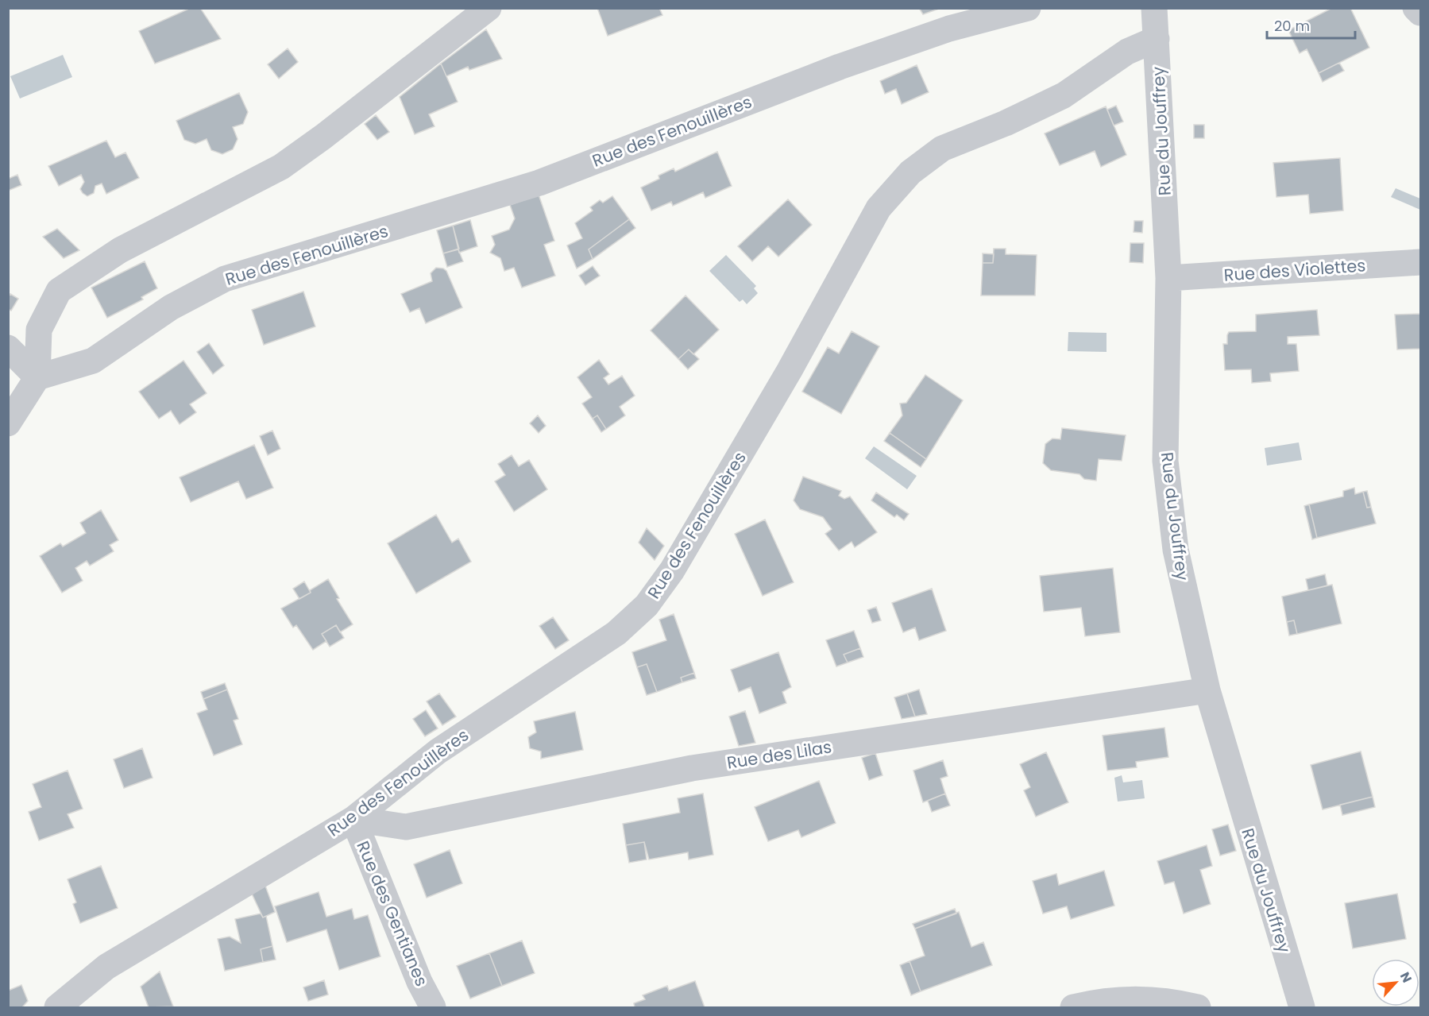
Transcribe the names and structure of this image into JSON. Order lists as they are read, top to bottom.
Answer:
{
  "streets": {
    "street": [
      "Rue des Fenouillères",
      "Rue du Jouffrey",
      "Rue des Violettes",
      "Rue des Lilas",
      "Rue des Gentianes"
    ]
  },
  "crossings": [
    ["Rue des Fenouillères", "Rue du Jouffrey"],
    ["Rue des Fenouillères", "Rue des Lilas"],
    ["Rue des Fenouillères", "Rue des Gentianes"],
    ["Rue du Jouffrey", "Rue des Violettes"],
    ["Rue du Jouffrey", "Rue des Lilas"],
    ["Rue des Lilas", "Rue des Gentianes"]
  ],
  "scale_bar": "20 m",
  "north": "top right"
}
